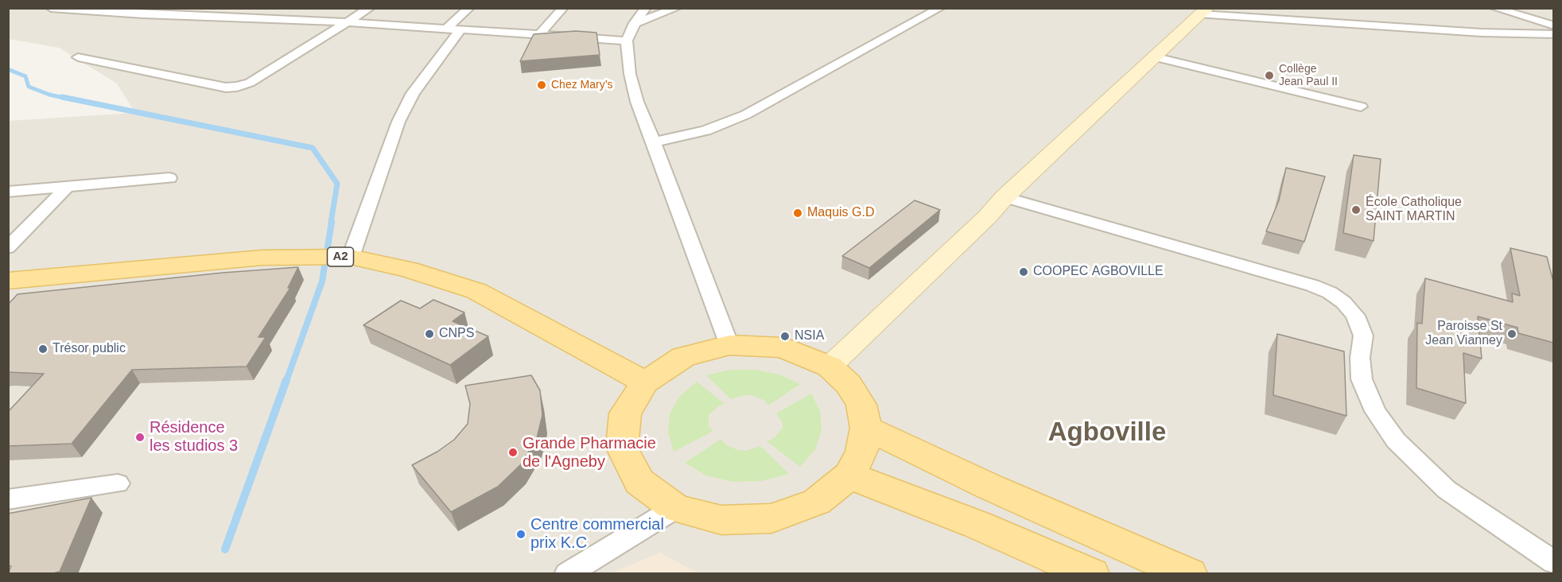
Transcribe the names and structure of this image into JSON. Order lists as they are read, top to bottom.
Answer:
{
  "streets": {
    "main road": ["A2"]
  },
  "districts": ["Agboville"],
  "places": [
    "Collège Jean Paul II",
    "Chez Mary’s",
    "École Catholique SAINT MARTIN",
    "Maquis G.D",
    "COOPEC AGBOVILLE",
    "CNPS",
    "Paroisse St Jean Vianney",
    "NSIA",
    "Trésor public",
    "Résidence les studios 3",
    "Grande Pharmacie de l'Agneby",
    "Centre commercial prix K.C"
  ]
}
